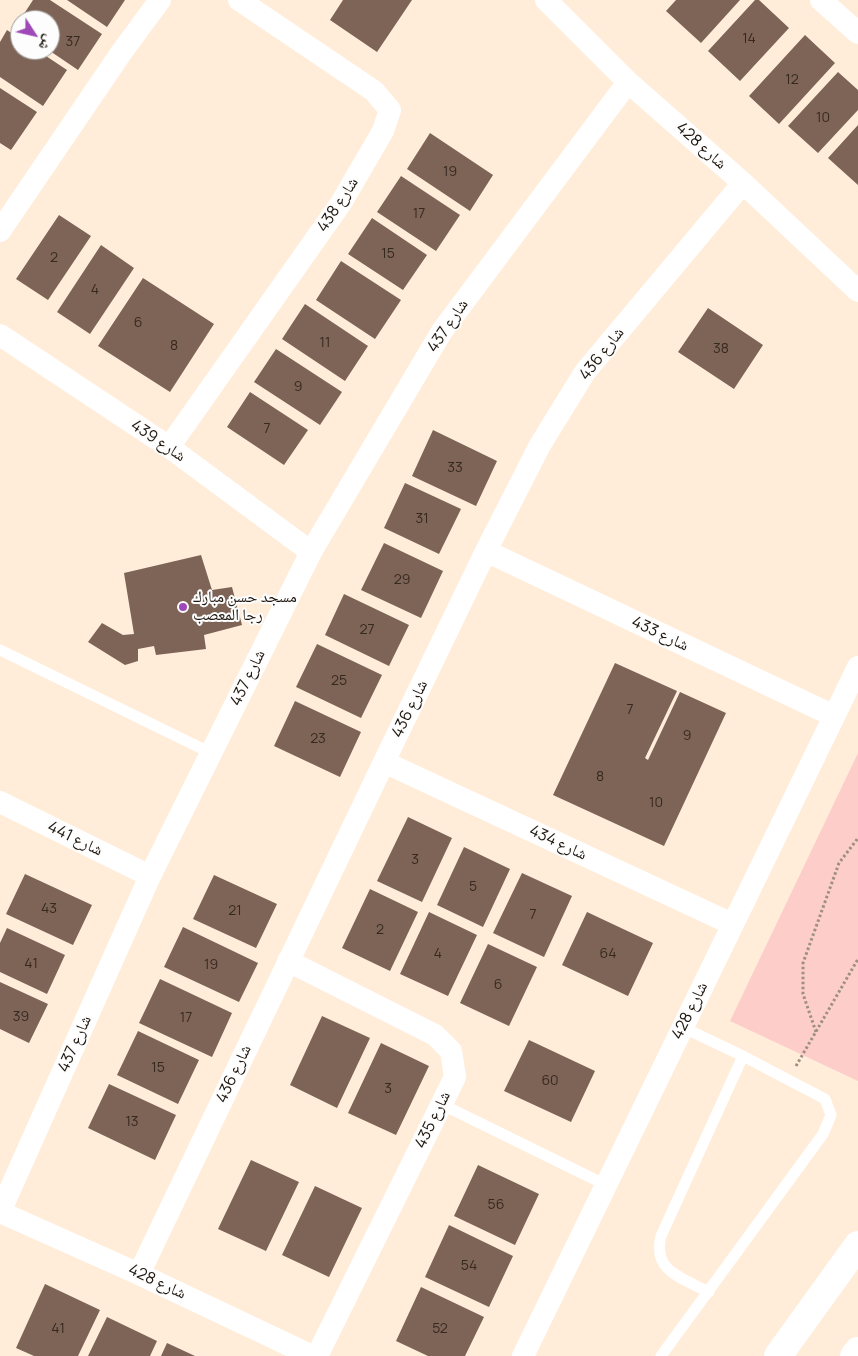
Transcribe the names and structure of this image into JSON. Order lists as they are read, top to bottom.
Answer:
{
  "streets": {
    "street": [
      "شارع 428",
      "شارع 438",
      "شارع 437",
      "شارع 436",
      "شارع 439",
      "شارع 433",
      "شارع 441",
      "شارع 434",
      "شارع 435"
    ]
  },
  "crossings": [
    ["شارع 428", "شارع 437"],
    ["شارع 428", "شارع 436"],
    ["شارع 428", "شارع 433"],
    ["شارع 428", "شارع 434"],
    ["شارع 438", "شارع 439"],
    ["شارع 437", "شارع 439"],
    ["شارع 437", "شارع 441"],
    ["شارع 436", "شارع 433"],
    ["شارع 436", "شارع 434"],
    ["شارع 436", "شارع 435"]
  ],
  "places": ["مسجد حسن مبارك رجا المعصب"],
  "house_numbers": [
    "14",
    "37",
    "12",
    "10",
    "19",
    "17",
    "15",
    "2",
    "4",
    "6",
    "11",
    "8",
    "38",
    "9",
    "7",
    "33",
    "31",
    "29",
    "27",
    "25",
    "7",
    "9",
    "23",
    "8",
    "10",
    "3",
    "5",
    "43",
    "21",
    "7",
    "2",
    "4",
    "64",
    "41",
    "19",
    "6",
    "39",
    "17",
    "15",
    "60",
    "3",
    "13",
    "56",
    "54",
    "41",
    "52"
  ],
  "north": "bottom right"
}
